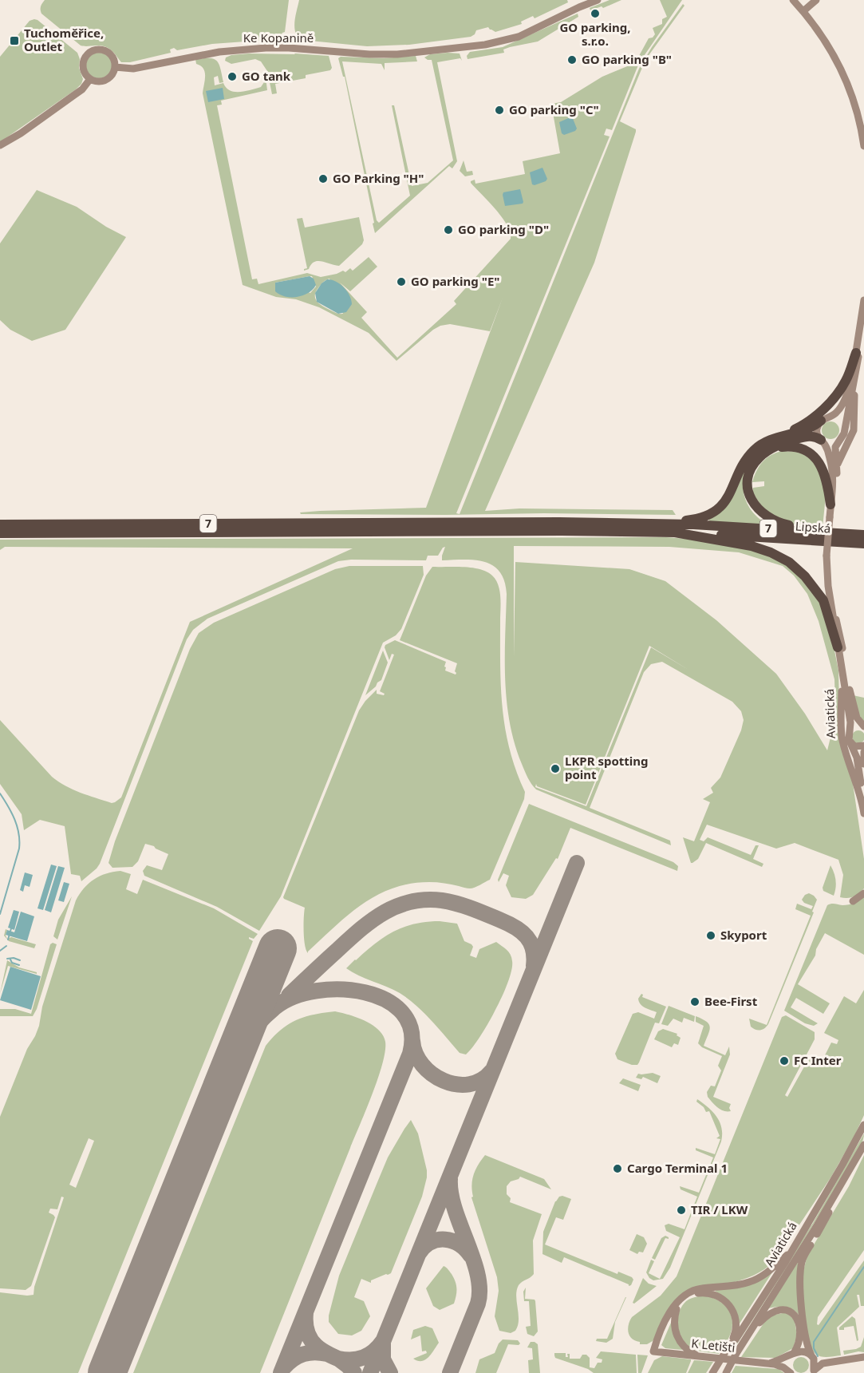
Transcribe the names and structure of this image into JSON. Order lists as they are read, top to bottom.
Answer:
{
  "streets": {
    "highway": ["7", "Lipská"],
    "main road": ["Ke Kopanině", "Aviatická", "K Letišti"]
  },
  "crossings": [
    ["7", "Lipská"]
  ],
  "places": {
    "other": [
      "GO parking, s.r.o.",
      "GO parking \"B\"",
      "GO tank",
      "GO parking \"C\"",
      "GO Parking \"H\"",
      "GO parking \"D\"",
      "GO parking \"E\"",
      "LKPR spotting point",
      "Skyport",
      "Bee-First",
      "FC Inter",
      "Cargo Terminal 1",
      "TIR / LKW"
    ],
    "transit": ["Tuchoměřice, Outlet"]
  }
}
